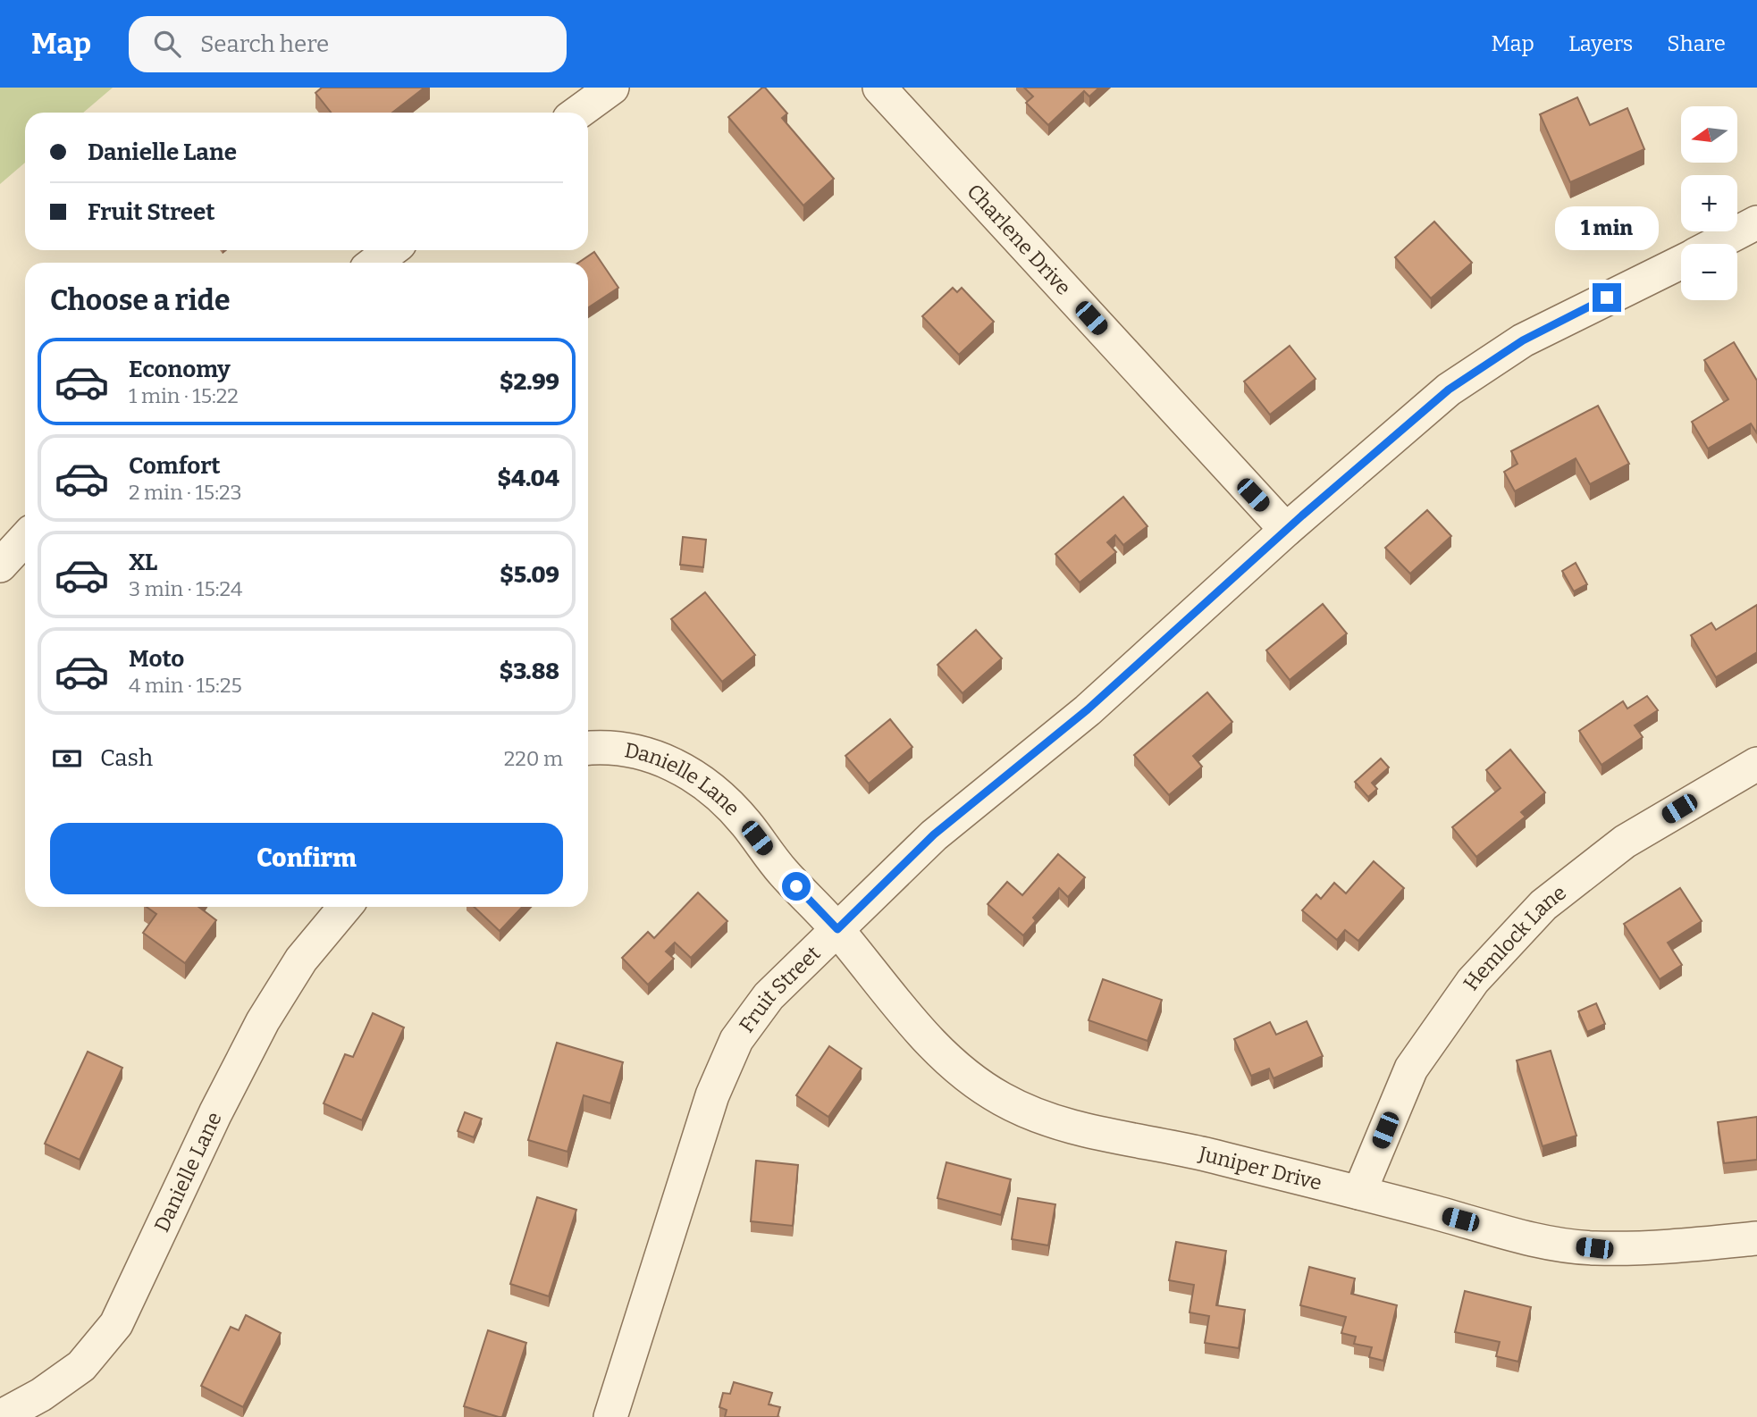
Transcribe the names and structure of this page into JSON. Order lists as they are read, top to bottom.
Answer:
{
  "streets": {
    "street": [
      "Charlene Drive",
      "Danielle Lane",
      "Hemlock Lane",
      "Fruit Street",
      "Juniper Drive"
    ]
  },
  "crossings": [
    ["Charlene Drive", "Fruit Street"],
    ["Danielle Lane", "Fruit Street"],
    ["Danielle Lane", "Juniper Drive"],
    ["Hemlock Lane", "Juniper Drive"],
    ["Fruit Street", "Juniper Drive"]
  ],
  "north": "left",
  "page": {
    "header": "Map",
    "search": "Search here",
    "nav": ["Map", "Layers", "Share"],
    "map_buttons": ["+", "−"],
    "banner": ["Danielle Lane", "Fruit Street"],
    "bubble": "1 min",
    "heading": "Choose a ride",
    "list": [
      {
        "name": "Economy",
        "note": "1 min · 15:22",
        "value": "$2.99"
      },
      {
        "name": "Comfort",
        "note": "2 min · 15:23",
        "value": "$4.04"
      },
      {
        "name": "XL",
        "note": "3 min · 15:24",
        "value": "$5.09"
      },
      {
        "name": "Moto",
        "note": "4 min · 15:25",
        "value": "$3.88"
      }
    ],
    "pay": ["Cash", "220 m"],
    "buttons": "Confirm"
  }
}
